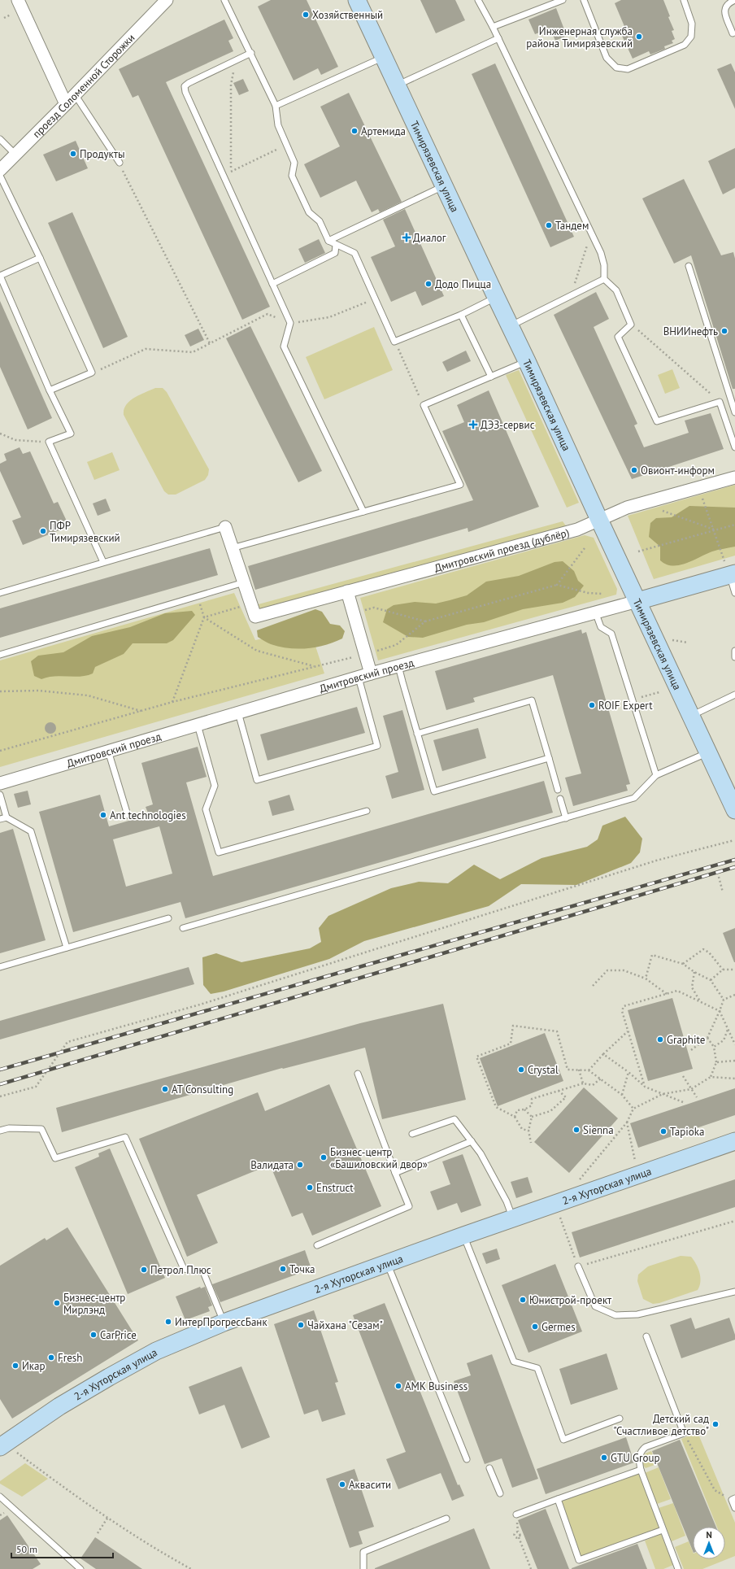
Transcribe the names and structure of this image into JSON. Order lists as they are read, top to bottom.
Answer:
{
  "streets": {
    "main road": ["Тимирязевская улица", "Дмитровский проезд", "2-я Хуторская улица"],
    "street": ["проезд Соломенной Сторожки", "Дмитровский проезд (дублёр)"]
  },
  "crossings": [
    ["Тимирязевская улица", "Дмитровский проезд (дублёр)"],
    ["Тимирязевская улица", "Дмитровский проезд"]
  ],
  "places": {
    "other": [
      "Хозяйственный",
      "Инженерная служба района Тимирязевский",
      "Артемида",
      "Продукты",
      "Тандем",
      "Додо Пицца",
      "ВНИИнефть",
      "Овионт-информ",
      "ПФР Тимирязевский",
      "ROIF Expert",
      "Ant technologies",
      "Graphite",
      "Crystal",
      "AT Consulting",
      "Sienna",
      "Tapioka",
      "Бизнес-центр «Башиловский двор»",
      "Валидата",
      "Enstruct",
      "Точка",
      "Петрол Плюс",
      "Юнистрой-проект",
      "Бизнес-центр Мирлэнд",
      "ИнтерПрогрессБанк",
      "Чайхана \"Сезам\"",
      "Germes",
      "CarPrice",
      "Fresh",
      "Икар",
      "AMK Business",
      "Детский сад \"Счастливое детство\"",
      "GTU Group",
      "Аквасити"
    ],
    "health": ["Диалог", "ДЭЗ-сервис"]
  },
  "scale_bar": "50 m",
  "north": "top"
}
